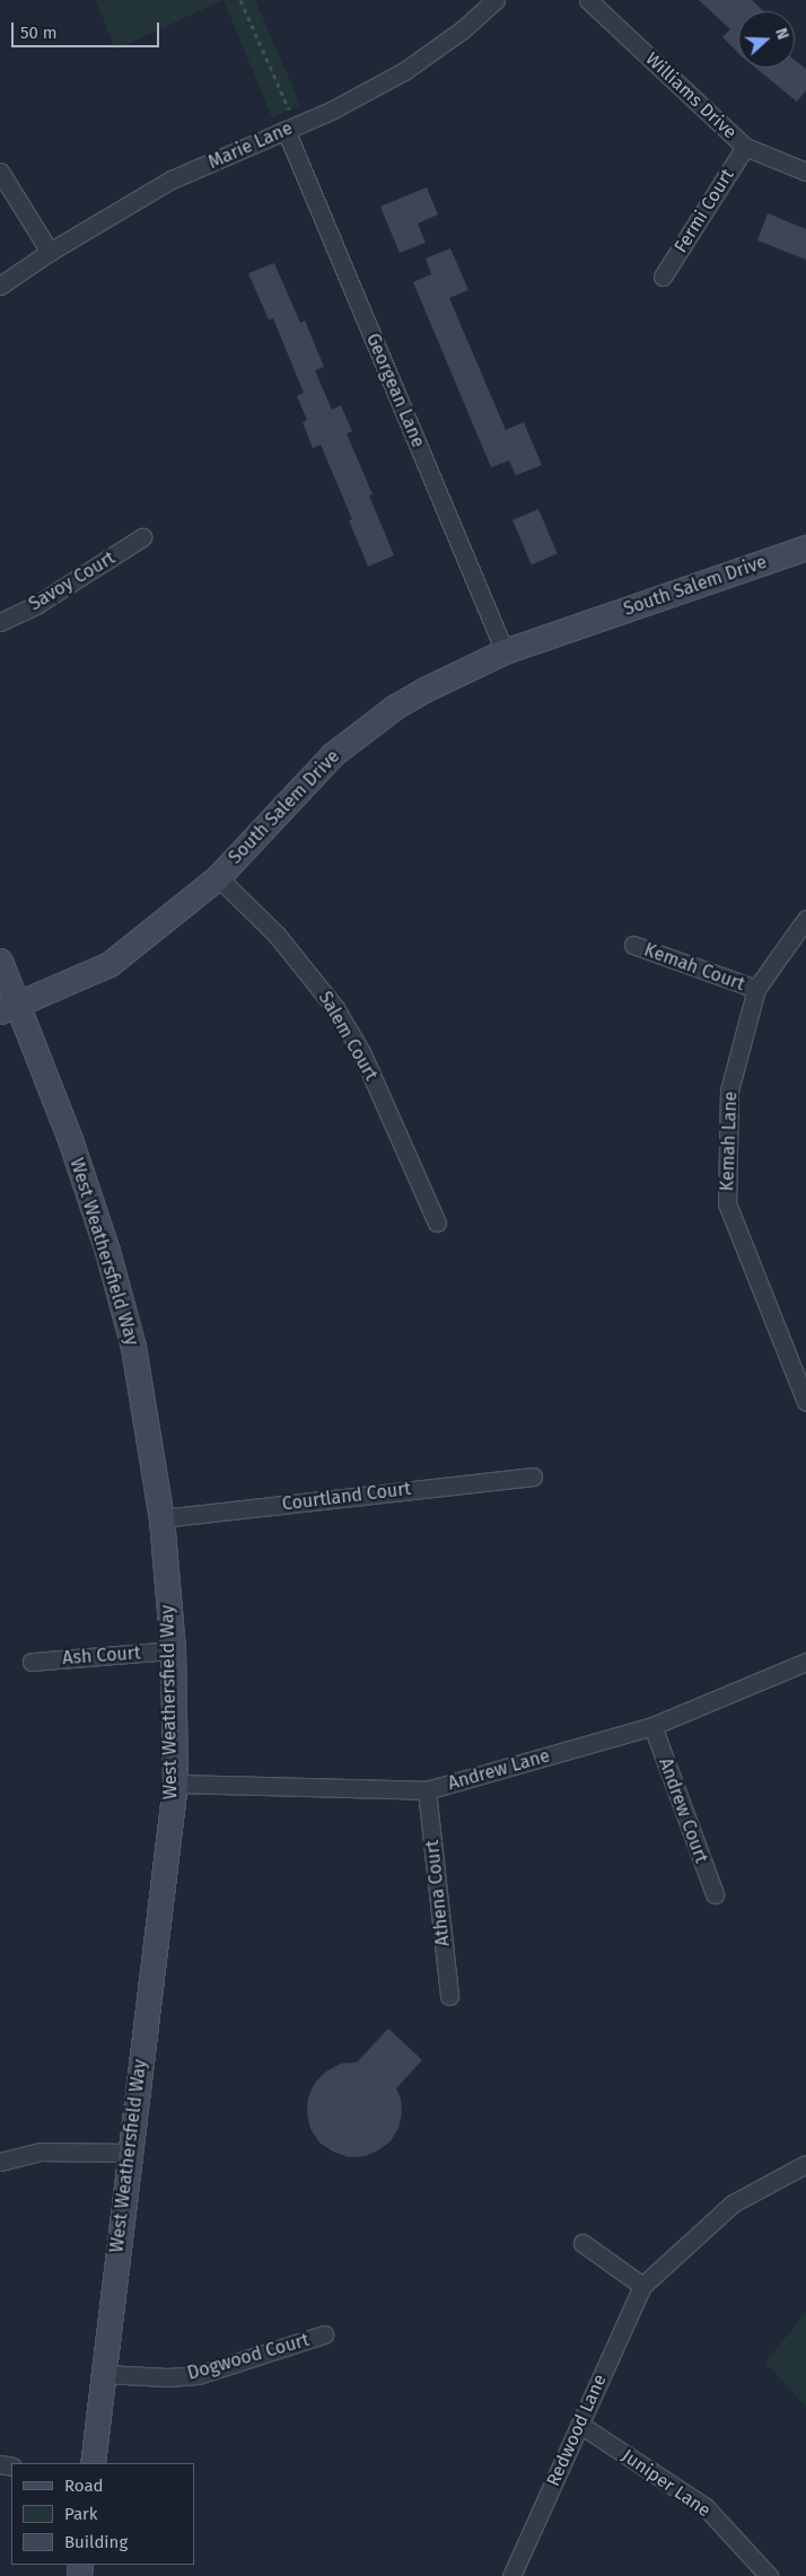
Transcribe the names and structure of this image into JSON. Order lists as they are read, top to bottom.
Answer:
{
  "streets": {
    "street": [
      "Williams Drive",
      "Marie Lane",
      "Fermi Court",
      "Georgean Lane",
      "Savoy Court",
      "South Salem Drive",
      "Kemah Court",
      "Salem Court",
      "Kemah Lane",
      "West Weathersfield Way",
      "Courtland Court",
      "Ash Court",
      "Andrew Lane",
      "Andrew Court",
      "Athena Court",
      "Dogwood Court",
      "Redwood Lane",
      "Juniper Lane"
    ]
  },
  "crossings": [
    ["Williams Drive", "Fermi Court"],
    ["Marie Lane", "Georgean Lane"],
    ["Georgean Lane", "South Salem Drive"],
    ["South Salem Drive", "Salem Court"],
    ["South Salem Drive", "West Weathersfield Way"],
    ["Kemah Court", "Kemah Lane"],
    ["West Weathersfield Way", "Courtland Court"],
    ["West Weathersfield Way", "Ash Court"],
    ["West Weathersfield Way", "Andrew Lane"],
    ["West Weathersfield Way", "Dogwood Court"],
    ["Andrew Lane", "Andrew Court"],
    ["Andrew Lane", "Athena Court"],
    ["Redwood Lane", "Juniper Lane"]
  ],
  "legend": ["Road", "Park", "Building"],
  "scale_bar": "50 m",
  "north": "right"
}
